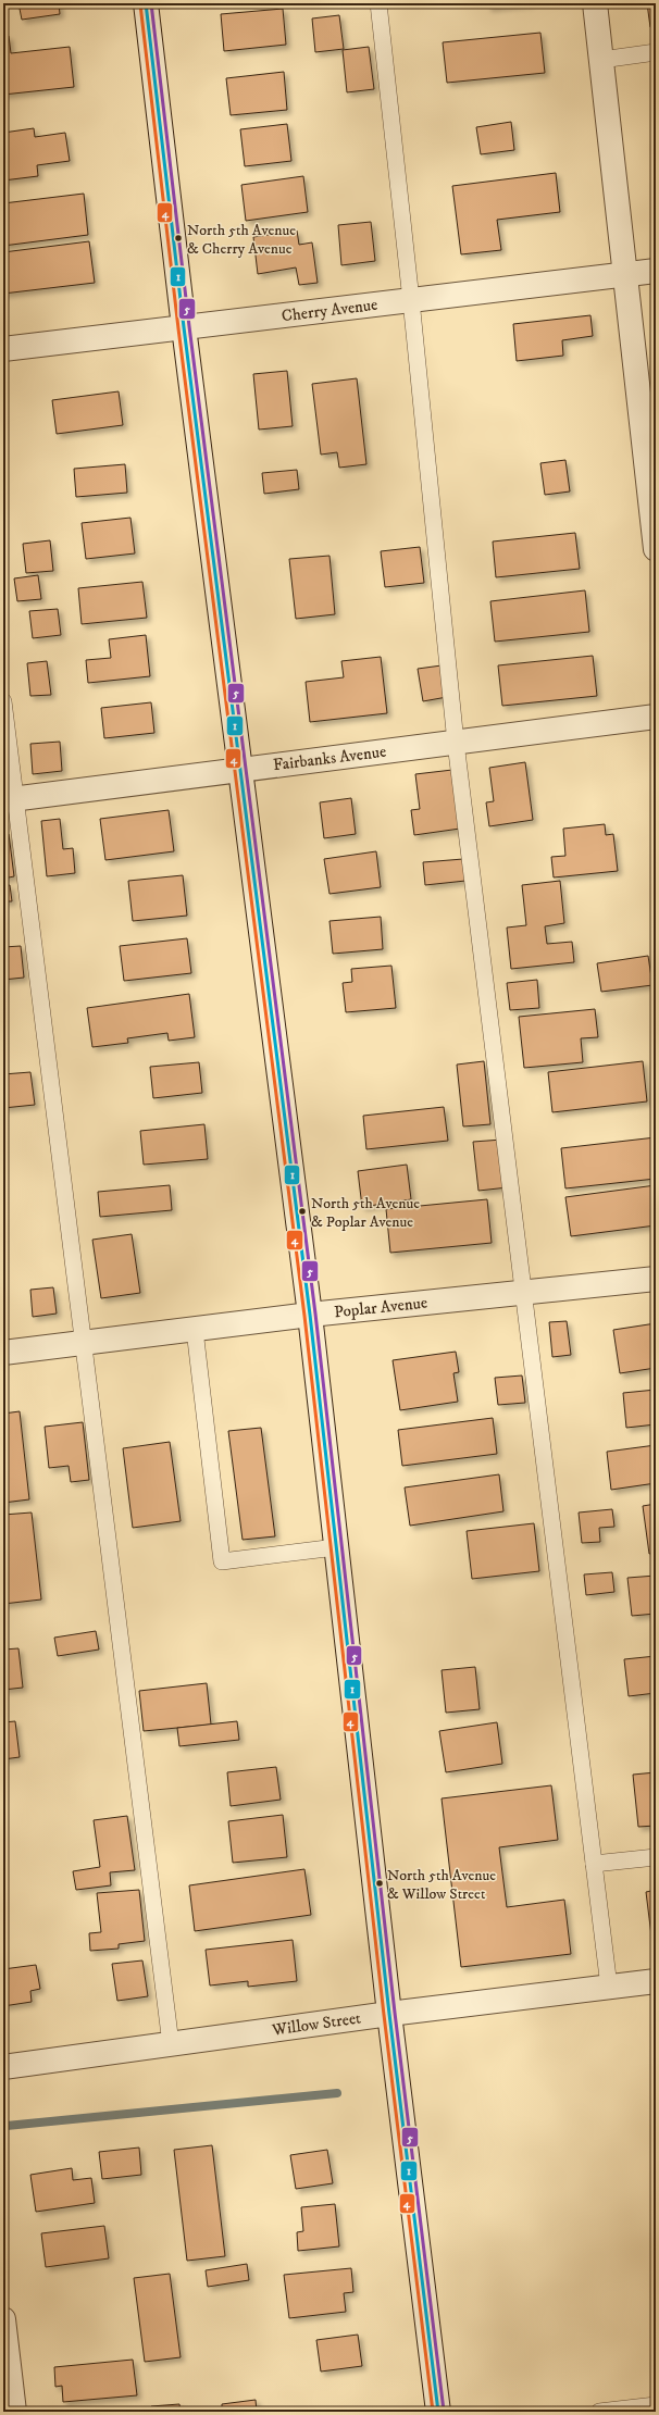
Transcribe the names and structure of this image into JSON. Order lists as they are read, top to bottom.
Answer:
{
  "streets": {
    "street": [
      "Cherry Avenue",
      "Fairbanks Avenue",
      "Poplar Avenue",
      "Willow Street"
    ]
  },
  "places": ["North 5th Avenue & Cherry Avenue", "North 5th Avenue & Poplar Avenue", "North 5th Avenue & Willow Street"],
  "lines": ["transit line 1", "transit line 5", "transit line 4"]
}
